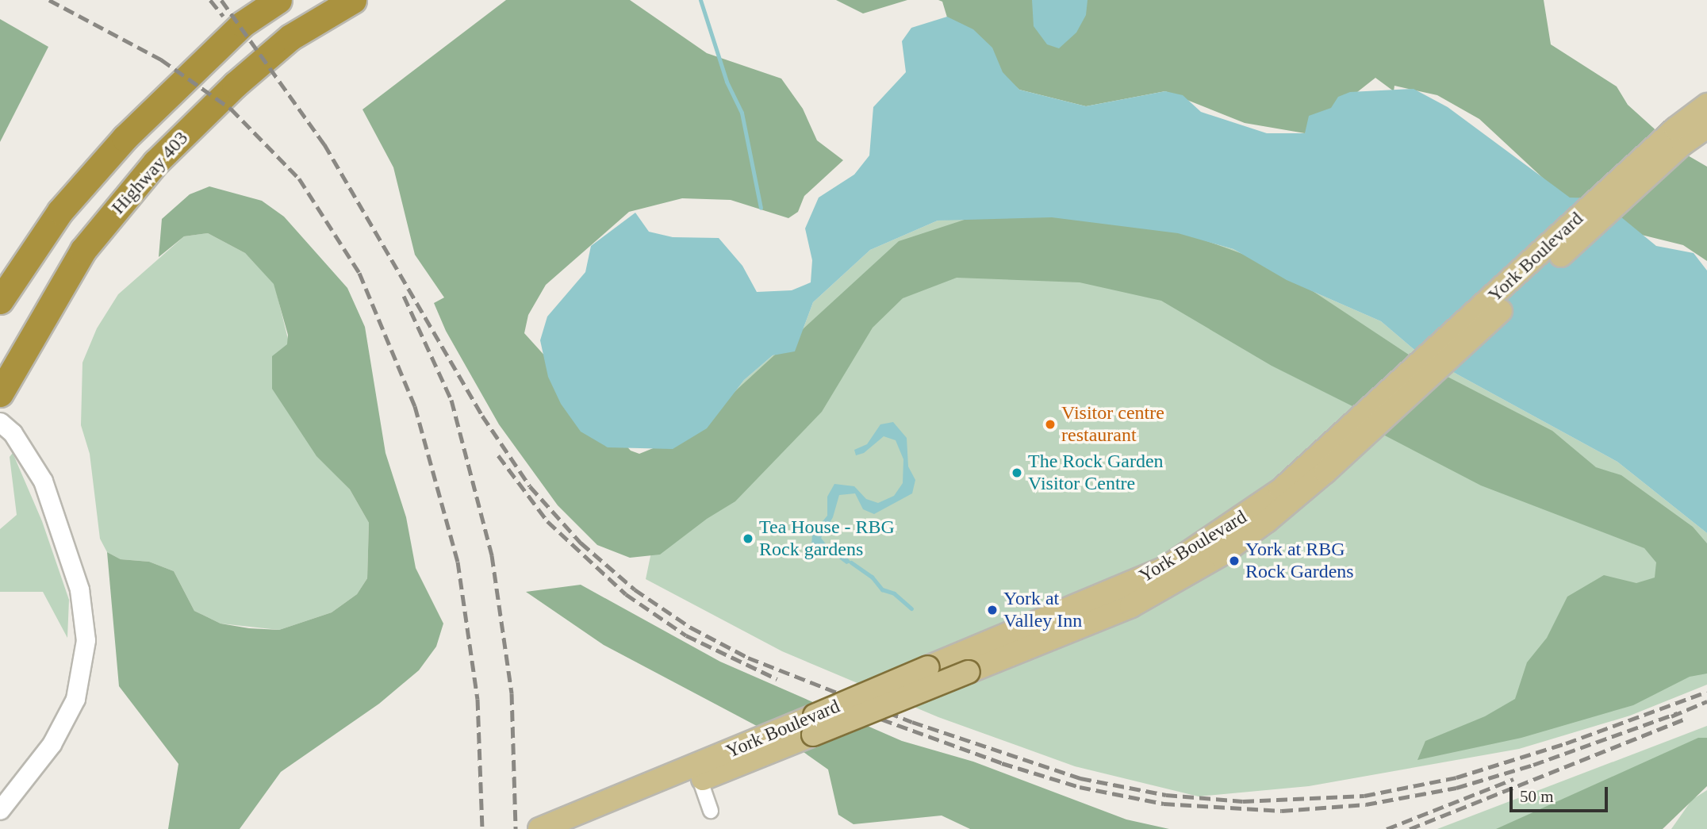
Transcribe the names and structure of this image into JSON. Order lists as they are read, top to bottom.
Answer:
{
  "streets": {
    "highway": ["Highway 403"],
    "main road": ["York Boulevard"]
  },
  "places": [
    "Visitor centre restaurant",
    "The Rock Garden Visitor Centre",
    "Tea House - RBG Rock gardens",
    "York at RBG Rock Gardens",
    "York at Valley Inn"
  ],
  "scale_bar": "50 m"
}
